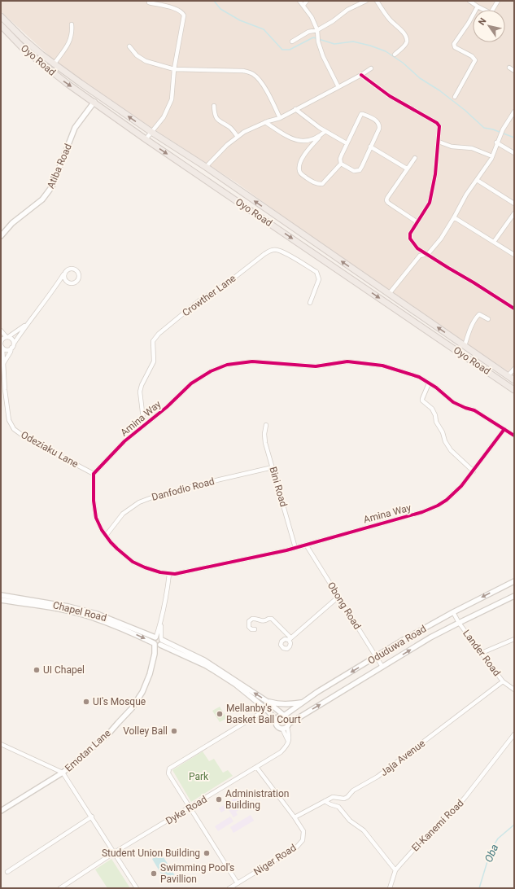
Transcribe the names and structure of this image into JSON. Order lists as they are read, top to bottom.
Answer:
{
  "streets": {
    "highway": ["Oyo Road"],
    "street": [
      "Atiba Road",
      "Crowther Lane",
      "Amina Way",
      "Odeziaku Lane",
      "Bini Road",
      "Danfodio Road",
      "Obong Road",
      "Chapel Road",
      "Oduduwa Road",
      "Lander Road",
      "Emotan Lane",
      "Jaja Avenue",
      "Dyke Road",
      "El-Kanemi Road",
      "Niger Road"
    ]
  },
  "crossings": [
    ["Oyo Road", "Atiba Road"],
    ["Crowther Lane", "Amina Way"],
    ["Amina Way", "Odeziaku Lane"],
    ["Amina Way", "Bini Road"],
    ["Amina Way", "Danfodio Road"],
    ["Amina Way", "Obong Road"],
    ["Bini Road", "Danfodio Road"],
    ["Obong Road", "Oduduwa Road"],
    ["Chapel Road", "Oduduwa Road"],
    ["Chapel Road", "Emotan Lane"],
    ["Oduduwa Road", "Lander Road"],
    ["Lander Road", "Jaja Avenue"],
    ["Emotan Lane", "Dyke Road"],
    ["Jaja Avenue", "Niger Road"]
  ],
  "water": ["Oba"],
  "parks": ["Park"],
  "places": [
    "UI Chapel",
    "UI's Mosque",
    "Mellanby's Basket Ball Court",
    "Volley Ball",
    "Administration Building",
    "Student Union Building",
    "Swimming Pool's Pavillion"
  ],
  "north": "top left"
}
